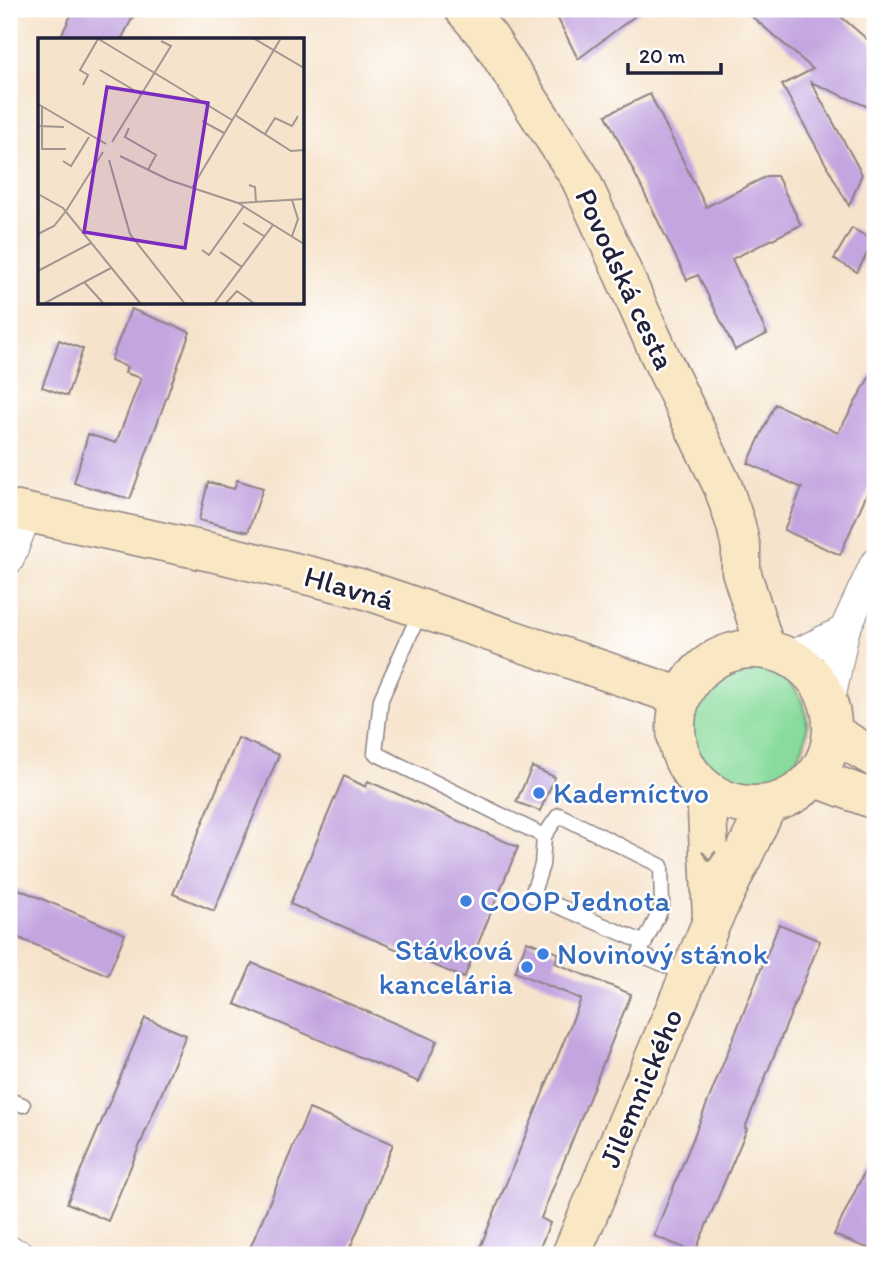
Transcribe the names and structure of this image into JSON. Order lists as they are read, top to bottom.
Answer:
{
  "streets": {
    "street": ["Povodská cesta", "Hlavná", "Jilemnického"]
  },
  "crossings": [
    ["Povodská cesta", "Hlavná"],
    ["Povodská cesta", "Jilemnického"],
    ["Hlavná", "Jilemnického"]
  ],
  "places": [
    "Kaderníctvo",
    "COOP Jednota",
    "Novinový stánok",
    "Stávková kancelária"
  ],
  "scale_bar": "20 m"
}
